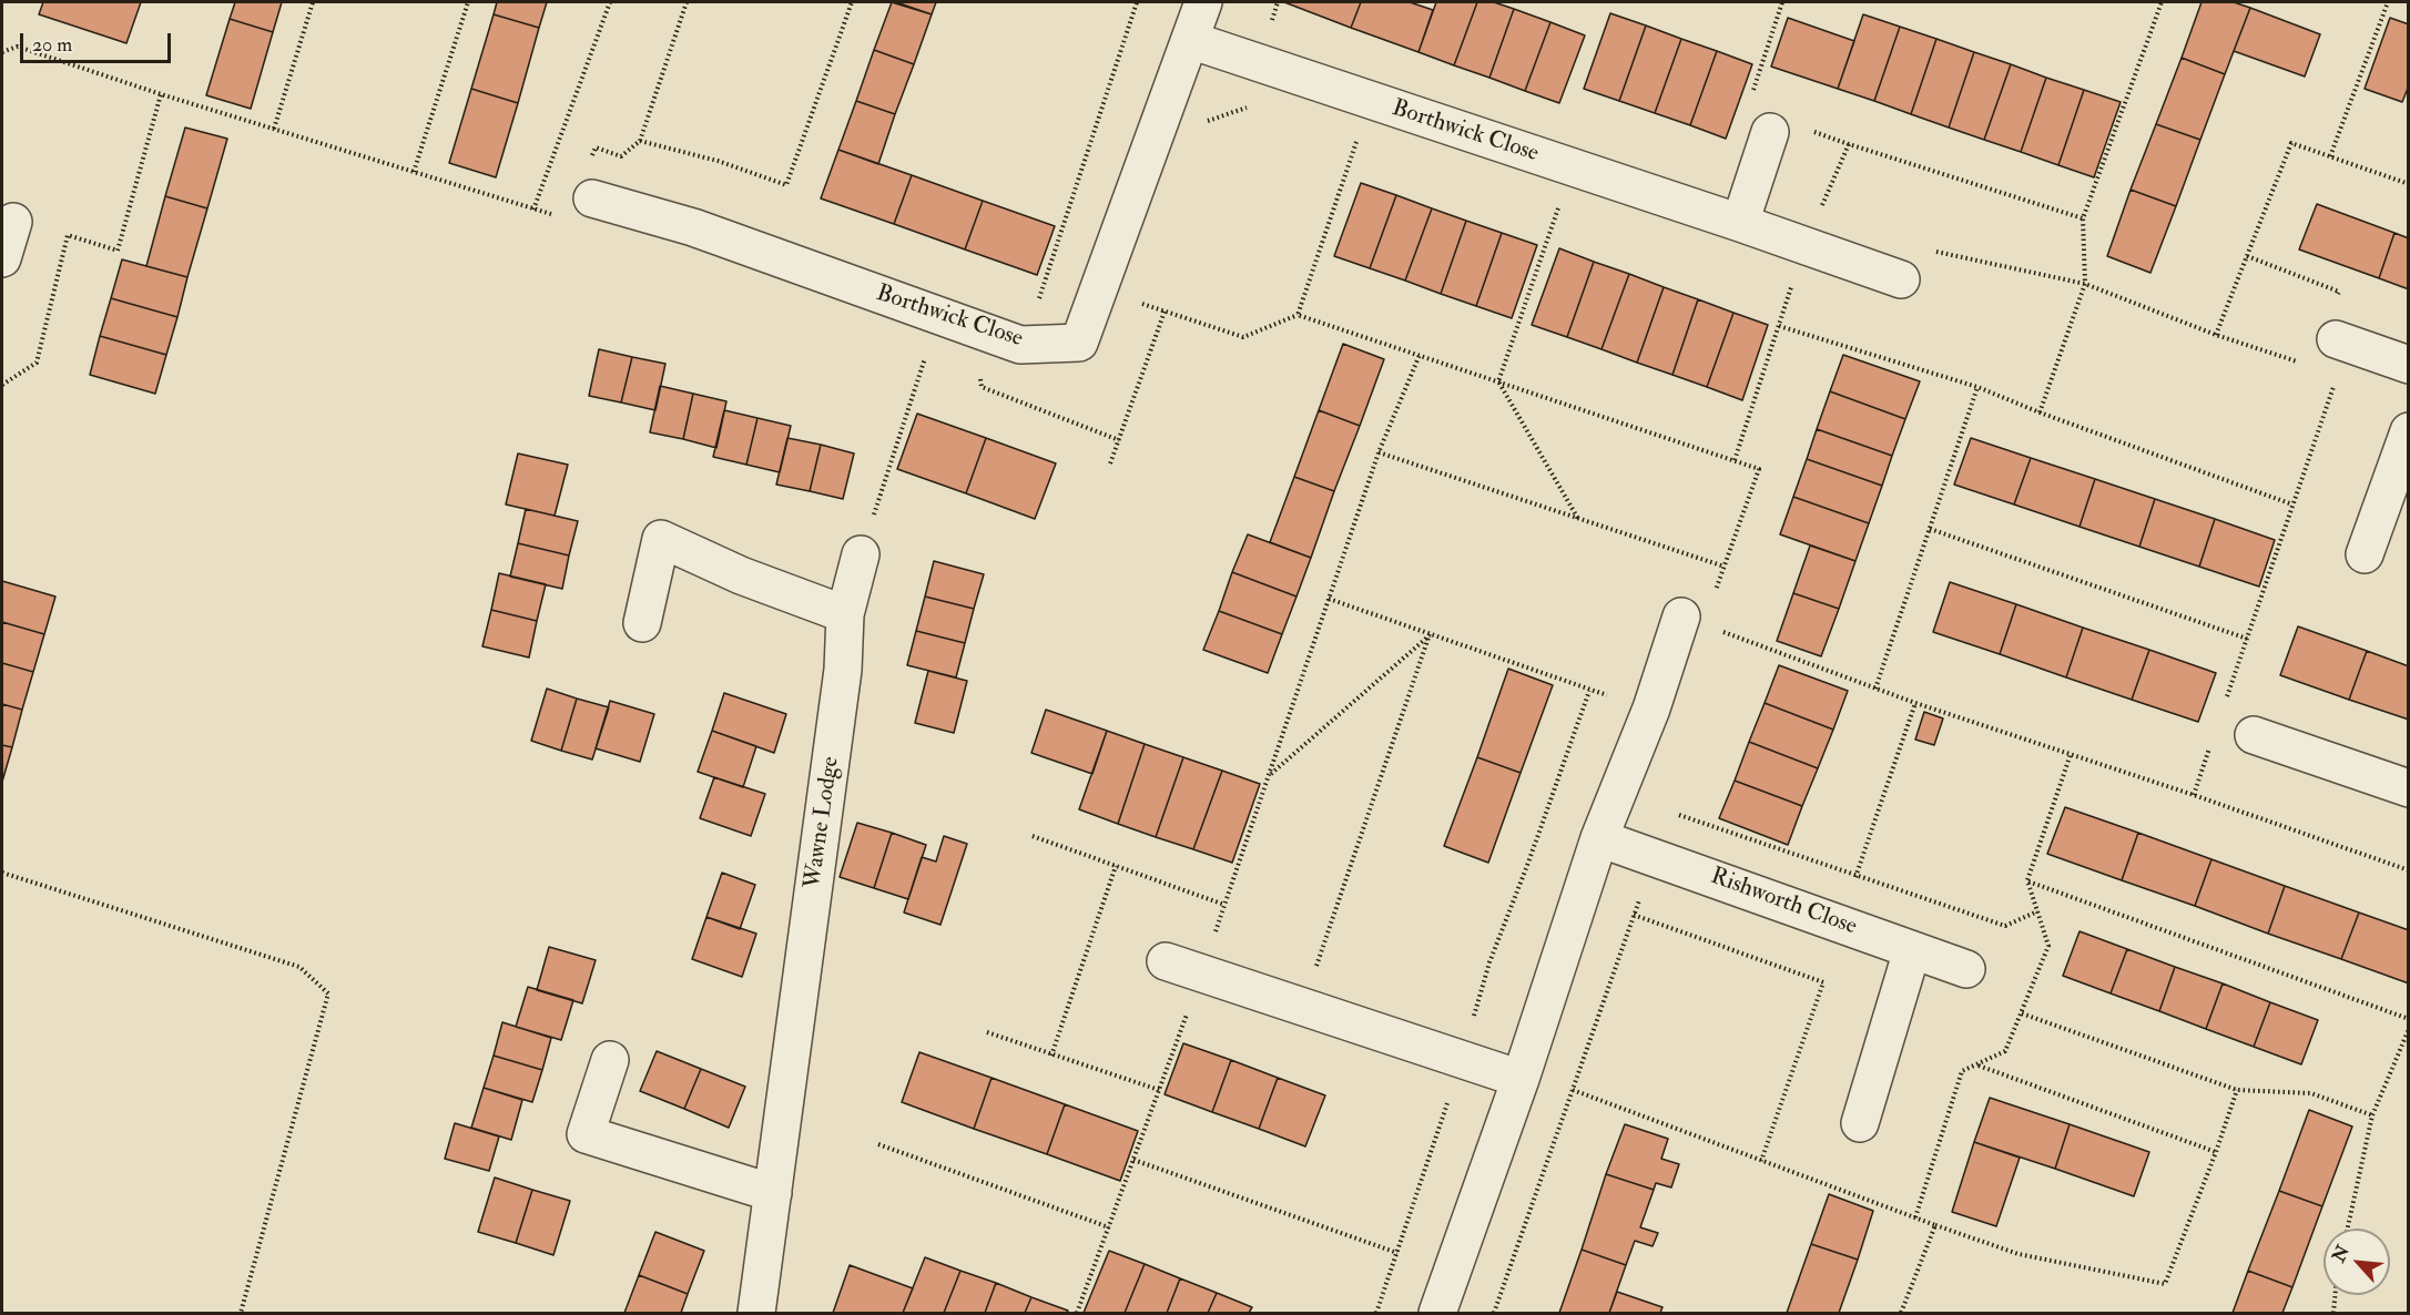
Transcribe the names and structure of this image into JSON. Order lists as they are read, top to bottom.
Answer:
{
  "streets": {
    "street": ["Borthwick Close", "Wawne Lodge", "Rishworth Close"]
  },
  "scale_bar": "20 m",
  "north": "top left"
}
